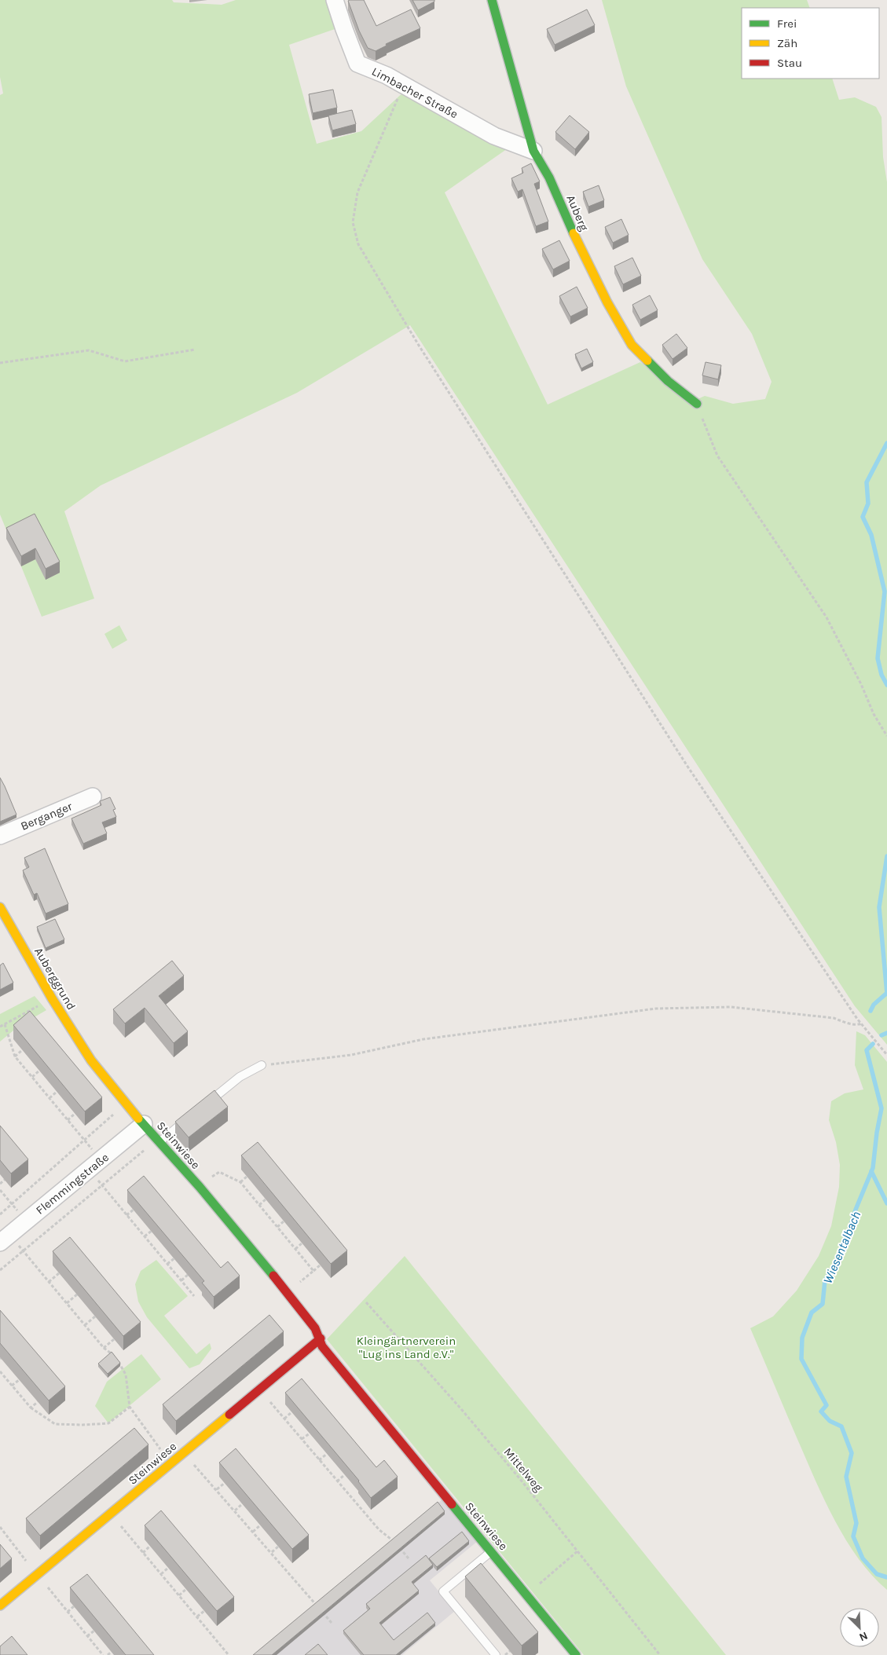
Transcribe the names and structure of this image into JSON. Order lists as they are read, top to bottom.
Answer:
{
  "streets": {
    "street": [
      "Limbacher Straße",
      "Auberg",
      "Berganger",
      "Auberggrund",
      "Steinwiese",
      "Flemmingstraße"
    ],
    "path": ["Mittelweg"]
  },
  "crossings": [
    ["Limbacher Straße", "Auberg"],
    ["Auberggrund", "Steinwiese"],
    ["Steinwiese", "Flemmingstraße"]
  ],
  "water": ["Wiesentalbach"],
  "parks": ["Kleingärtnerverein \"Lug ins Land e.V.\""],
  "legend": ["Frei", "Zäh", "Stau"],
  "north": "bottom right"
}
